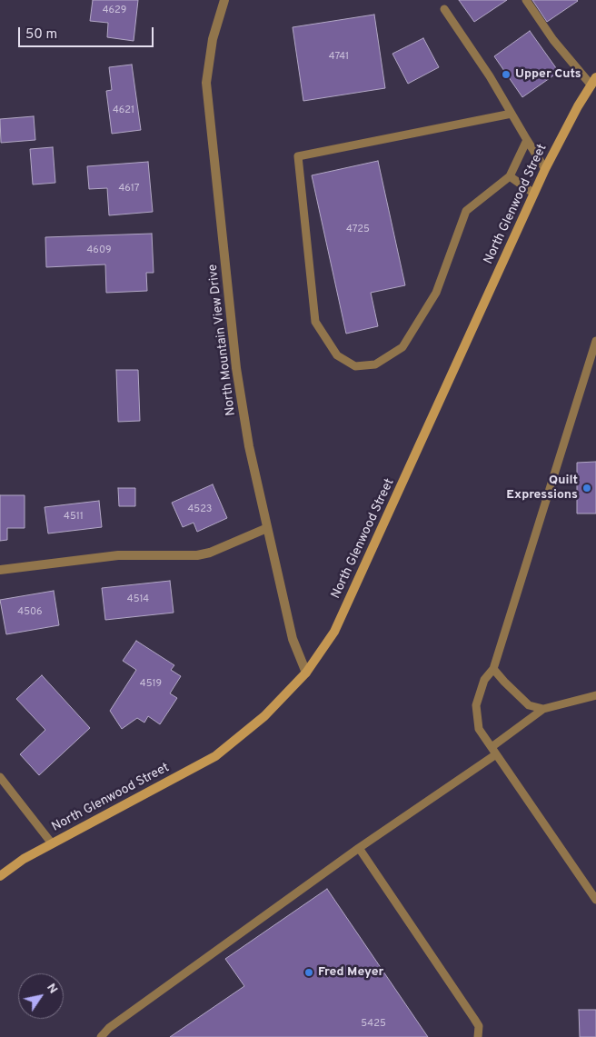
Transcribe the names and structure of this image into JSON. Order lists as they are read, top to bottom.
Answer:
{
  "streets": {
    "main road": ["North Glenwood Street"],
    "street": ["North Mountain View Drive"]
  },
  "crossings": [
    ["North Glenwood Street", "North Mountain View Drive"]
  ],
  "places": ["Upper Cuts", "Quilt Expressions", "Fred Meyer"],
  "house_numbers": [
    "4629",
    "4741",
    "4621",
    "4617",
    "4725",
    "4609",
    "4523",
    "4511",
    "4514",
    "4506",
    "4519",
    "5425"
  ],
  "scale_bar": "50 m",
  "north": "top right"
}
